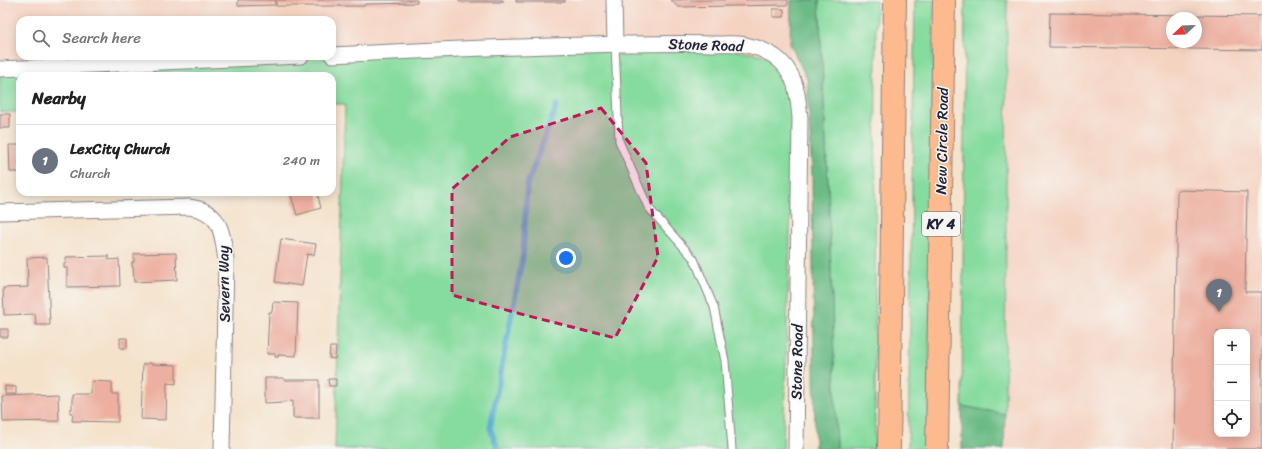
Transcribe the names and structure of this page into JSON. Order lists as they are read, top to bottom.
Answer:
{
  "streets": {
    "highway": ["New Circle Road", "KY 4"],
    "street": ["Stone Road", "Severn Way"]
  },
  "north": "bottom left",
  "page": {
    "search": "Search here",
    "heading": "Nearby",
    "list": [
      {
        "mark": "1",
        "name": "LexCity Church",
        "note": "Church",
        "value": "240 m"
      }
    ],
    "pins": "1",
    "map_buttons": ["+", "−"]
  }
}
